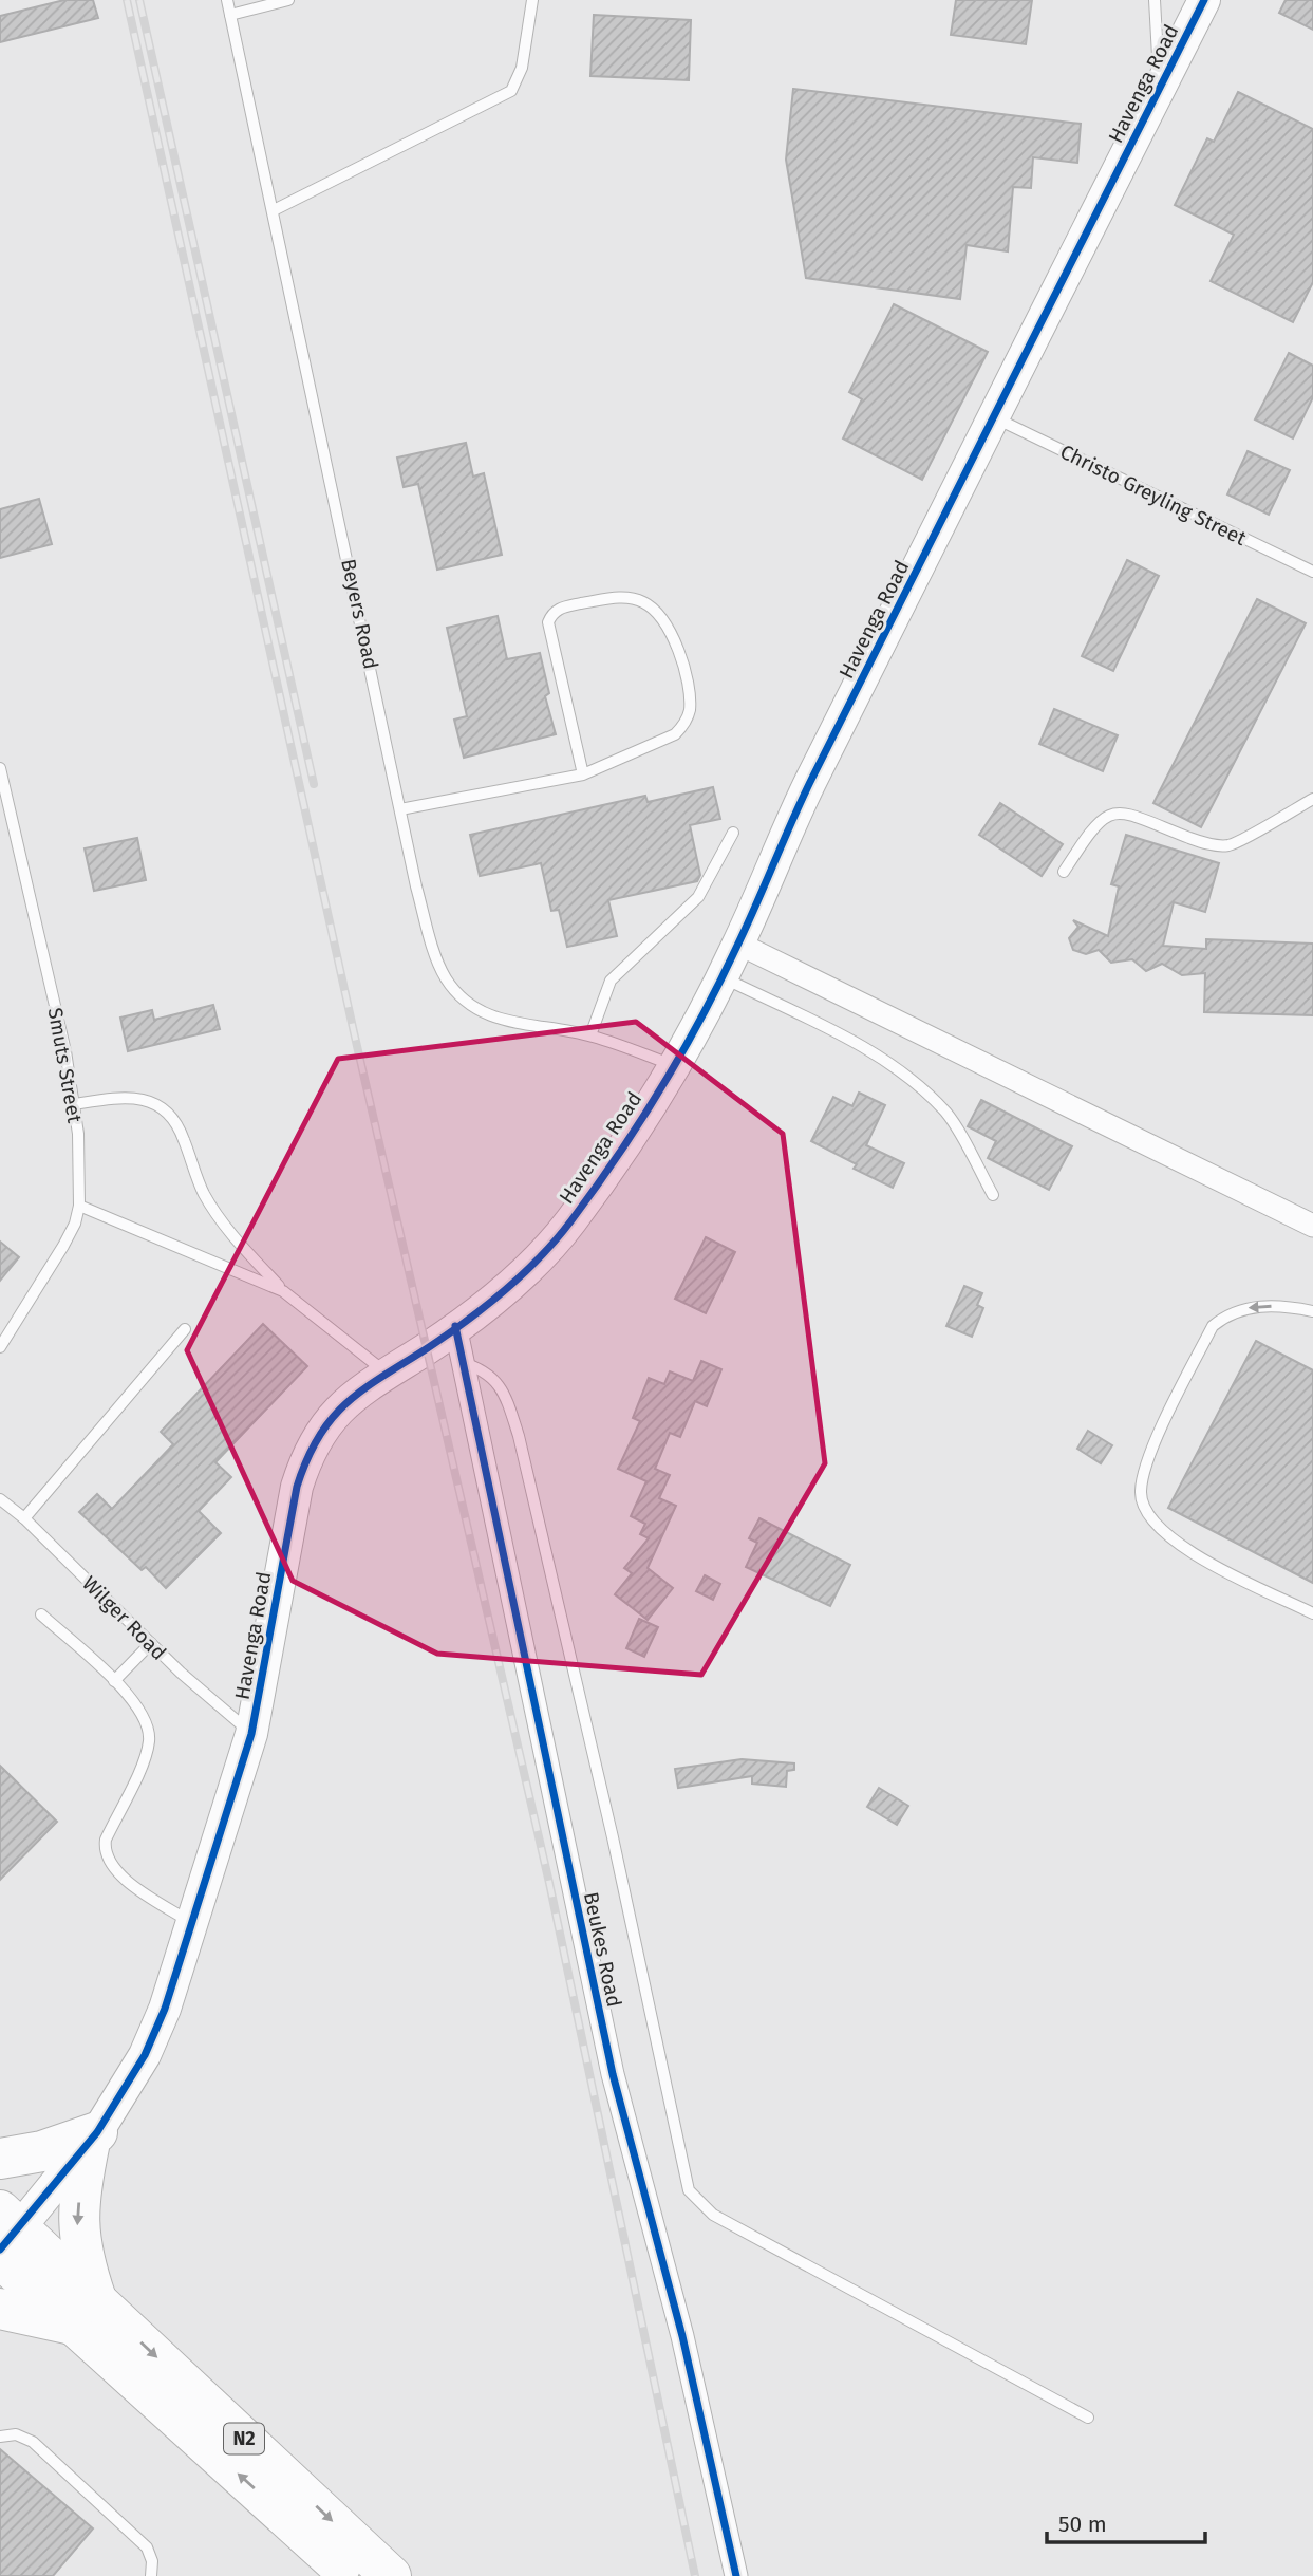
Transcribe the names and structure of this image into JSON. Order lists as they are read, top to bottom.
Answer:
{
  "streets": {
    "highway": ["N2"],
    "street": ["Havenga Road", "Beukes Road"],
    "lane": [
      "Christo Greyling Street",
      "Beyers Road",
      "Smuts Street",
      "Wilger Road"
    ]
  },
  "crossings": [
    ["Havenga Road", "Christo Greyling Street"],
    ["Havenga Road", "Beyers Road"],
    ["Havenga Road", "Wilger Road"],
    ["Havenga Road", "Beukes Road"],
    ["Havenga Road", "N2"]
  ],
  "scale_bar": "50 m"
}
